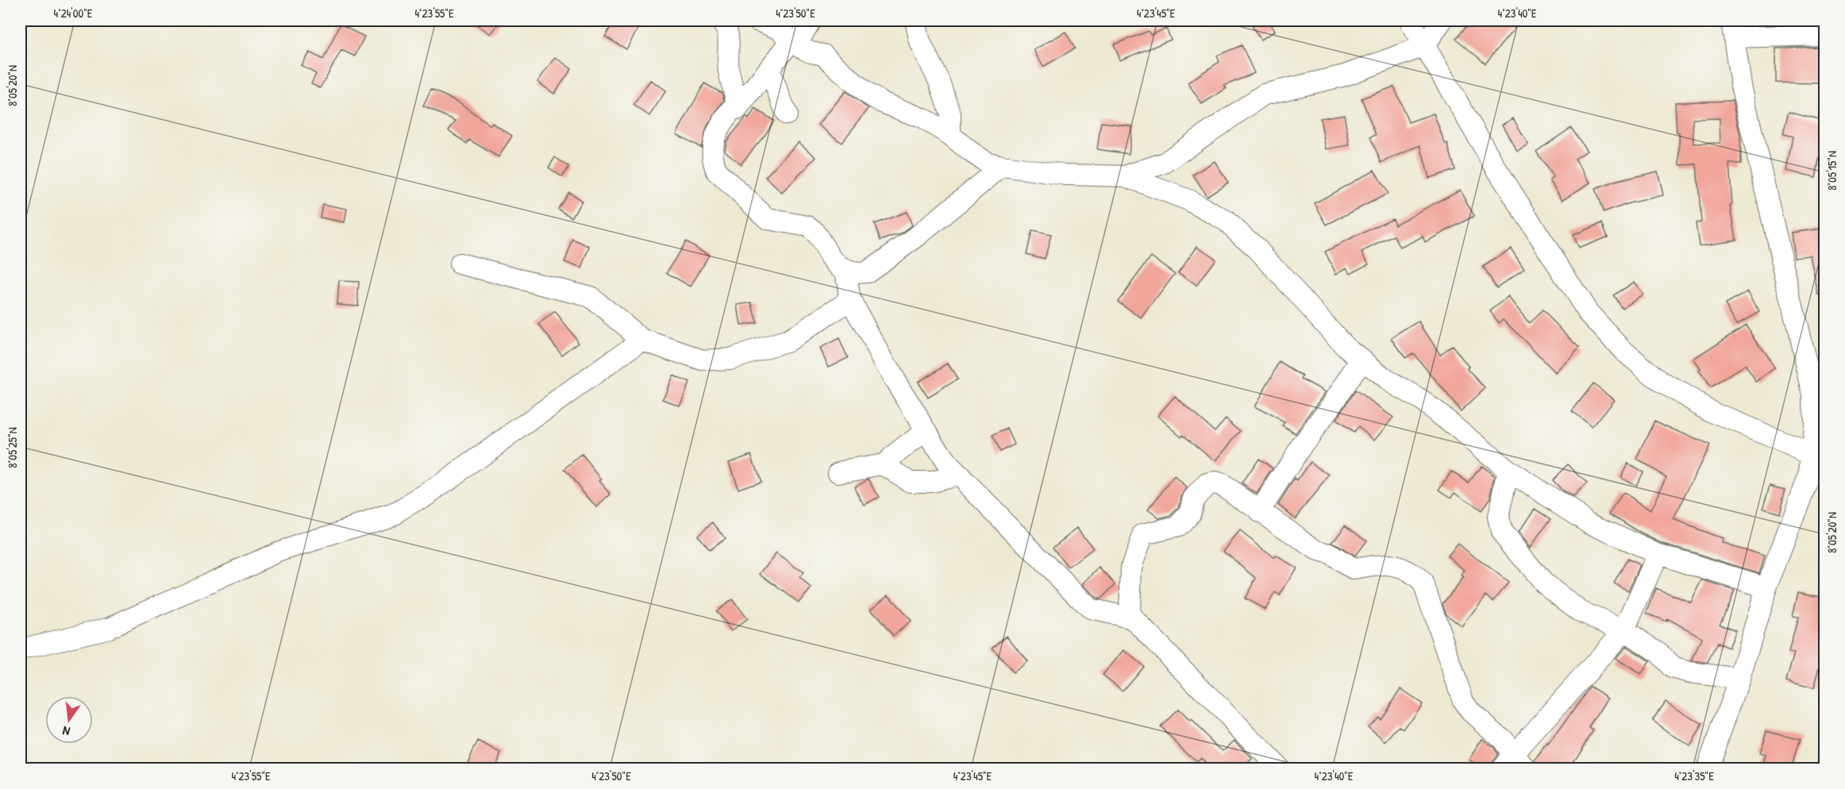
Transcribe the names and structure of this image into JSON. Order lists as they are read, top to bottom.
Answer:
{
  "north": "bottom",
  "coordinates": [
    "4°24'00\"E",
    "4°23'55\"E",
    "4°23'50\"E",
    "4°23'45\"E",
    "4°23'40\"E",
    "8°05'20\"N",
    "8°05'15\"N",
    "8°05'25\"N",
    "4°23'35\"E"
  ]
}
